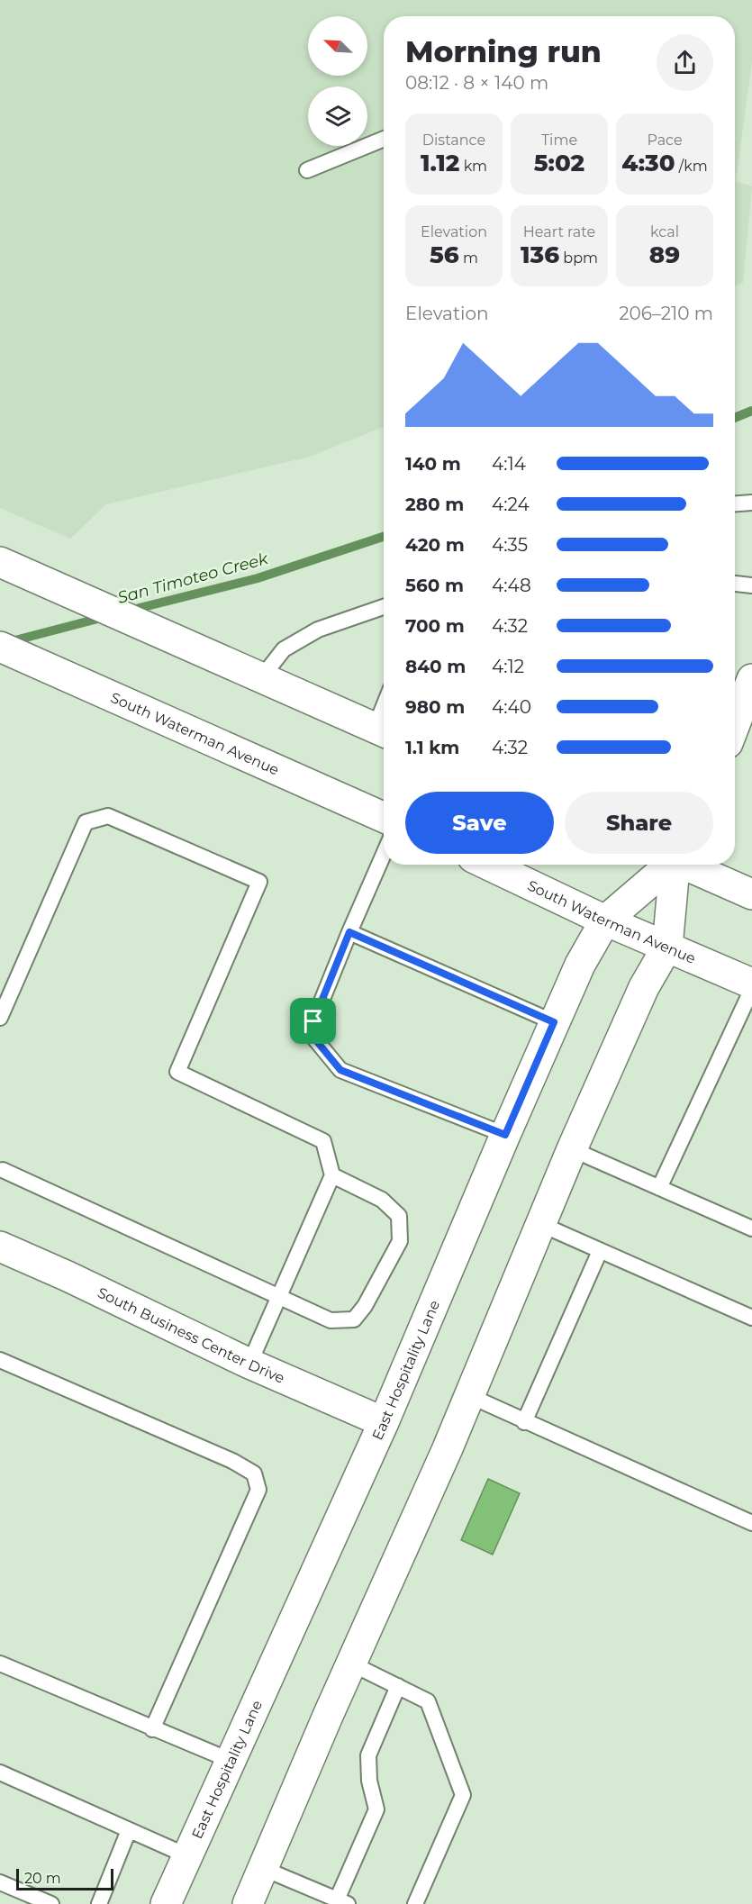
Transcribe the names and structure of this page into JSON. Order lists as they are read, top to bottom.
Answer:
{
  "streets": {
    "main road": ["South Waterman Avenue", "South Business Center Drive", "East Hospitality Lane"]
  },
  "crossings": [
    ["South Waterman Avenue", "East Hospitality Lane"],
    ["South Business Center Drive", "East Hospitality Lane"]
  ],
  "water": ["San Timoteo Creek"],
  "scale_bar": "20 m",
  "north": "top left",
  "page": {
    "heading": ["Morning run", "08:12 · 8 × 140 m"],
    "stats": [
      ["Distance", "1.12 km"],
      ["Time", "5:02"],
      ["Pace", "4:30 /km"],
      ["Elevation", "56 m"],
      ["Heart rate", "136 bpm"],
      ["kcal", "89"]
    ],
    "chart": ["Elevation", "206–210 m"],
    "list": [
      {
        "name": "140 m",
        "note": "4:14"
      },
      {
        "name": "280 m",
        "note": "4:24"
      },
      {
        "name": "420 m",
        "note": "4:35"
      },
      {
        "name": "560 m",
        "note": "4:48"
      },
      {
        "name": "700 m",
        "note": "4:32"
      },
      {
        "name": "840 m",
        "note": "4:12"
      },
      {
        "name": "980 m",
        "note": "4:40"
      },
      {
        "name": "1.1 km",
        "note": "4:32"
      }
    ],
    "buttons": ["Save", "Share"],
    "scale": "20 m"
  }
}
